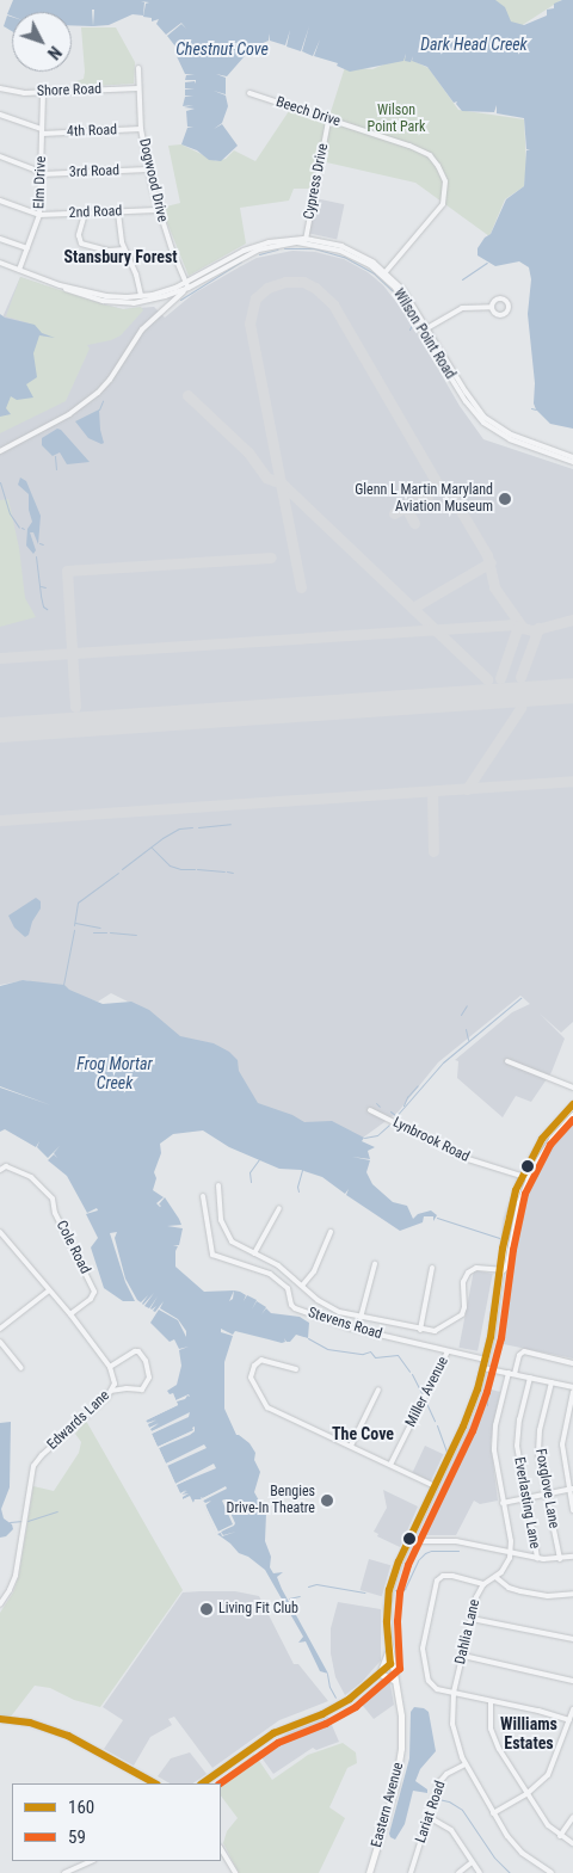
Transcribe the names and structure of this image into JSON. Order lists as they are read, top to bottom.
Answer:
{
  "streets": {
    "main road": ["Eastern Avenue"],
    "street": [
      "Shore Road",
      "Beech Drive",
      "4th Road",
      "3rd Road",
      "Dogwood Drive",
      "Cypress Drive",
      "Elm Drive",
      "2nd Road",
      "Wilson Point Road",
      "Lynbrook Road",
      "Cole Road",
      "Stevens Road",
      "Miller Avenue",
      "Edwards Lane",
      "Foxglove Lane",
      "Everlasting Lane",
      "Dahlia Lane",
      "Lariat Road"
    ]
  },
  "crossings": [
    ["Shore Road", "Dogwood Drive"],
    ["Shore Road", "Elm Drive"],
    ["Beech Drive", "Cypress Drive"],
    ["Beech Drive", "Wilson Point Road"],
    ["4th Road", "Dogwood Drive"],
    ["4th Road", "Elm Drive"],
    ["3rd Road", "Dogwood Drive"],
    ["3rd Road", "Elm Drive"],
    ["Dogwood Drive", "2nd Road"],
    ["Dogwood Drive", "Wilson Point Road"],
    ["Cypress Drive", "Wilson Point Road"],
    ["Elm Drive", "2nd Road"],
    ["Elm Drive", "Wilson Point Road"],
    ["Lynbrook Road", "Eastern Avenue"],
    ["Cole Road", "Edwards Lane"],
    ["Stevens Road", "Miller Avenue"],
    ["Stevens Road", "Eastern Avenue"],
    ["Dahlia Lane", "Lariat Road"]
  ],
  "districts": ["Stansbury Forest", "The Cove", "Williams Estates"],
  "water": ["Dark Head Creek", "Chestnut Cove", "Frog Mortar Creek"],
  "parks": ["Wilson Point Park"],
  "places": ["Glenn L Martin Maryland Aviation Museum", "Bengies Drive-In Theatre", "Living Fit Club"],
  "lines": ["transit line 160", "transit line 59"],
  "legend": ["160", "59"],
  "north": "bottom right"
}
